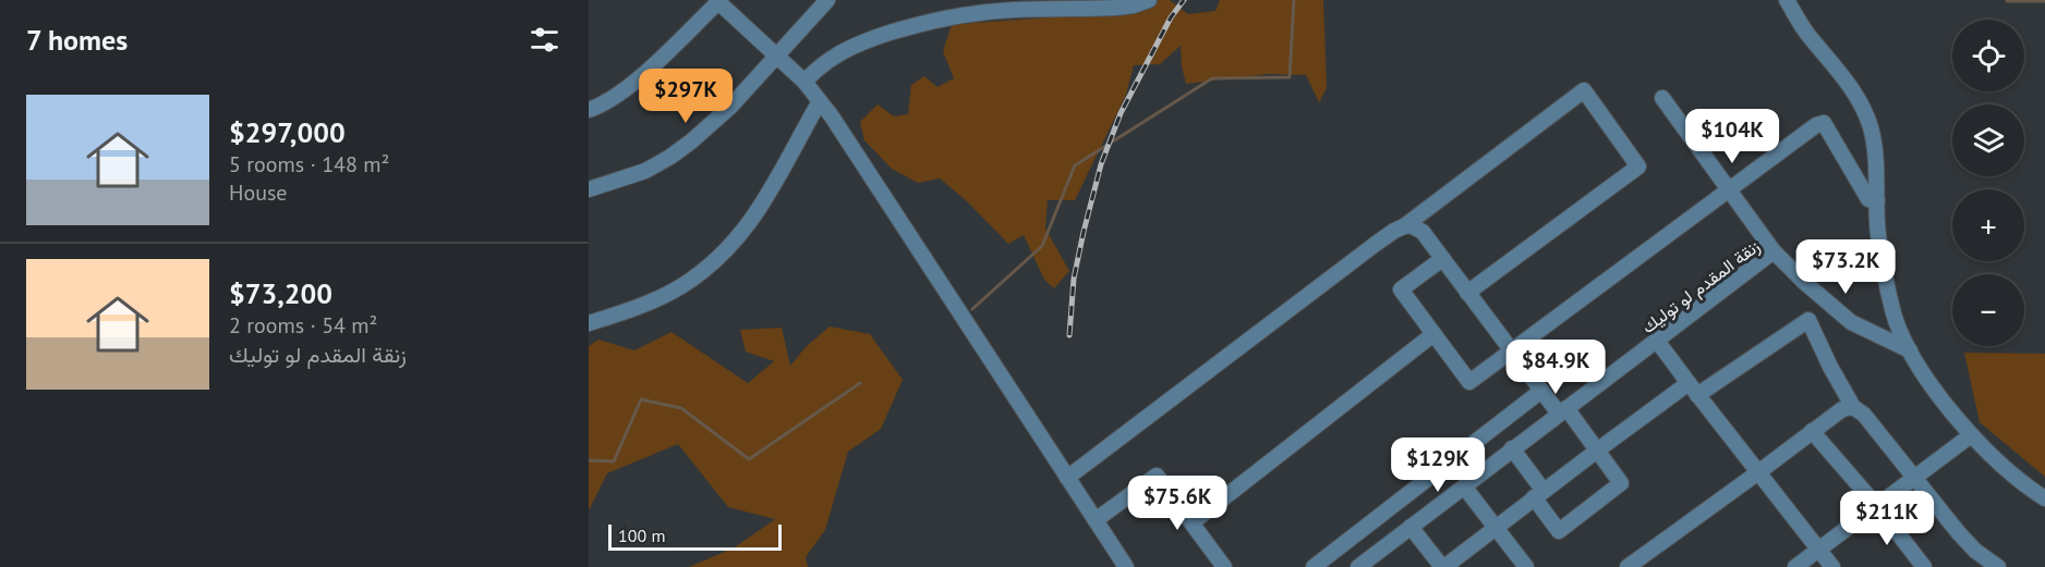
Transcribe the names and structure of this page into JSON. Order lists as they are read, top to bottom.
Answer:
{
  "streets": {
    "street": ["زنقة المقدم لو توليك"]
  },
  "scale_bar": "100 m",
  "page": {
    "heading": "7 homes",
    "map_buttons": ["+", "−"],
    "price": [
      "$297K",
      "$104K",
      "$73.2K",
      "$84.9K",
      "$129K",
      "$75.6K",
      "$211K"
    ],
    "list": [
      {
        "name": "$297,000",
        "note": "5 rooms · 148 m² · House"
      },
      {
        "name": "$73,200",
        "note": "2 rooms · 54 m² · زنقة المقدم لو توليك"
      }
    ],
    "scale": "100 m"
  }
}
